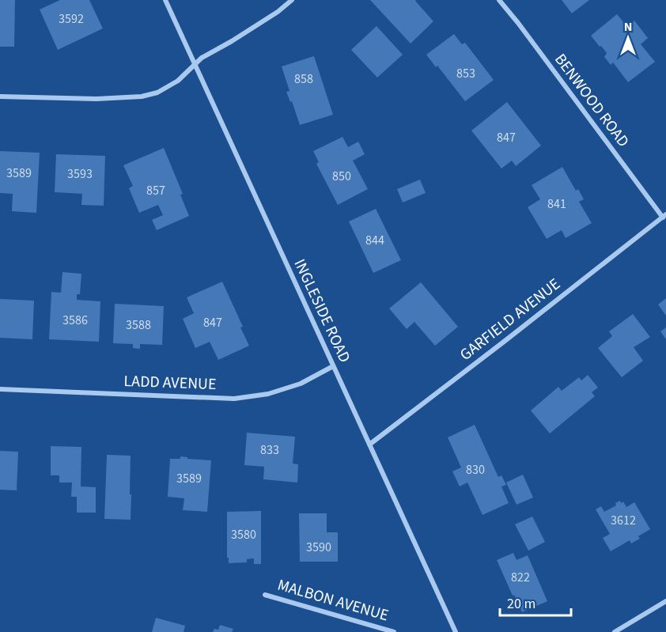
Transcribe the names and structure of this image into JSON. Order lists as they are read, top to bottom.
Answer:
{
  "streets": {
    "street": [
      "BENWOOD ROAD",
      "INGLESIDE ROAD",
      "GARFIELD AVENUE",
      "LADD AVENUE",
      "MALBON AVENUE"
    ]
  },
  "crossings": [
    ["BENWOOD ROAD", "GARFIELD AVENUE"],
    ["INGLESIDE ROAD", "GARFIELD AVENUE"],
    ["INGLESIDE ROAD", "LADD AVENUE"]
  ],
  "house_numbers": [
    "3592",
    "853",
    "858",
    "847",
    "3589",
    "3593",
    "850",
    "857",
    "841",
    "844",
    "3586",
    "847",
    "3588",
    "833",
    "830",
    "3589",
    "3612",
    "3580",
    "3590",
    "822"
  ],
  "scale_bar": "20 m",
  "north": "top"
}
